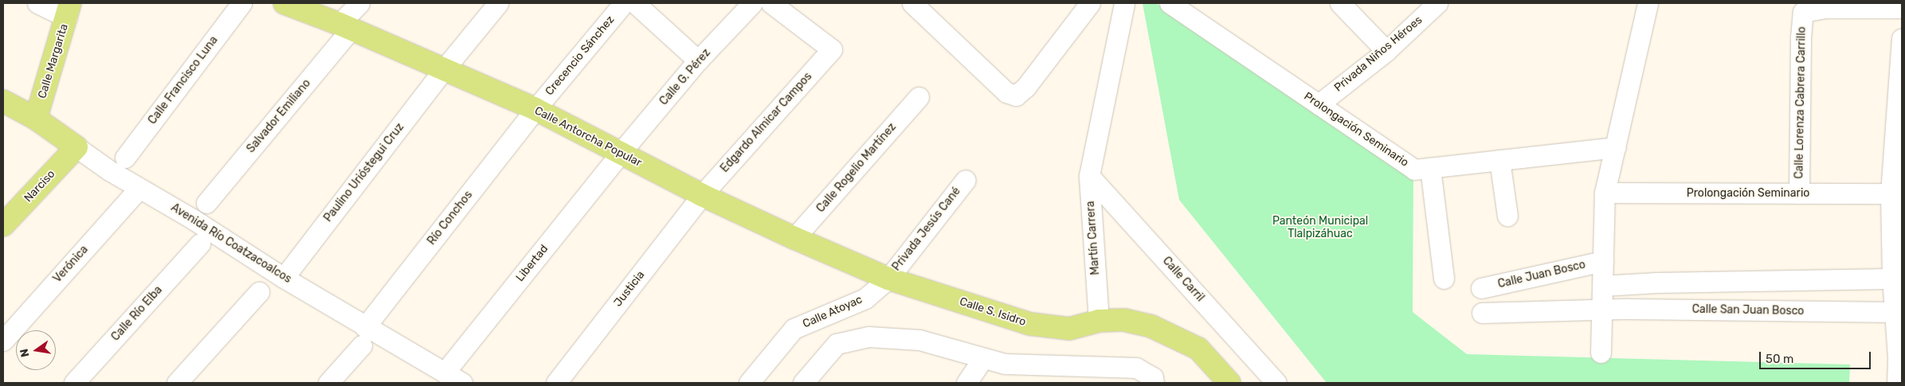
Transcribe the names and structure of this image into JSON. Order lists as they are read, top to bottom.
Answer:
{
  "streets": {
    "main road": [
      "Calle Margarita",
      "Calle Antorcha Popular",
      "Narciso",
      "Avenida Río Coatzacoalcos",
      "Calle S. Isidro"
    ],
    "street": [
      "Privada Niños Héroes",
      "Crecencio Sánchez",
      "Calle G. Pérez",
      "Calle Francisco Luna",
      "Calle Lorenza Cabrera Carrillo",
      "Salvador Emiliano",
      "Edgardo Almicar Campos",
      "Prolongación Seminario",
      "Calle Rogelio Martínez",
      "Paulino Urióstegui Cruz",
      "Río Conchos",
      "Privada Jesús Cané",
      "Martín Carrera",
      "Libertad",
      "Verónica",
      "Calle Juan Bosco",
      "Calle Carril",
      "Justicia",
      "Calle San Juan Bosco",
      "Calle Atoyac",
      "Calle Río Elba"
    ]
  },
  "crossings": [
    ["Privada Niños Héroes", "Prolongación Seminario"],
    ["Crecencio Sánchez", "Calle Antorcha Popular"],
    ["Crecencio Sánchez", "Río Conchos"],
    ["Calle Margarita", "Avenida Río Coatzacoalcos"],
    ["Calle G. Pérez", "Calle Antorcha Popular"],
    ["Calle G. Pérez", "Libertad"],
    ["Calle Lorenza Cabrera Carrillo", "Prolongación Seminario"],
    ["Salvador Emiliano", "Calle Antorcha Popular"],
    ["Edgardo Almicar Campos", "Calle Antorcha Popular"],
    ["Edgardo Almicar Campos", "Justicia"],
    ["Calle Antorcha Popular", "Calle Rogelio Martínez"],
    ["Calle Antorcha Popular", "Paulino Urióstegui Cruz"],
    ["Calle Antorcha Popular", "Río Conchos"],
    ["Calle Antorcha Popular", "Privada Jesús Cané"],
    ["Calle Antorcha Popular", "Libertad"],
    ["Calle Antorcha Popular", "Justicia"],
    ["Calle Antorcha Popular", "Calle Atoyac"],
    ["Calle Antorcha Popular", "Calle S. Isidro"],
    ["Paulino Urióstegui Cruz", "Avenida Río Coatzacoalcos"],
    ["Narciso", "Avenida Río Coatzacoalcos"],
    ["Río Conchos", "Avenida Río Coatzacoalcos"],
    ["Privada Jesús Cané", "Calle Atoyac"],
    ["Privada Jesús Cané", "Calle S. Isidro"],
    ["Martín Carrera", "Calle Carril"],
    ["Martín Carrera", "Calle S. Isidro"],
    ["Avenida Río Coatzacoalcos", "Libertad"],
    ["Avenida Río Coatzacoalcos", "Verónica"],
    ["Calle Atoyac", "Calle S. Isidro"]
  ],
  "parks": ["Panteón Municipal Tlalpizáhuac"],
  "scale_bar": "50 m",
  "north": "left"
}
